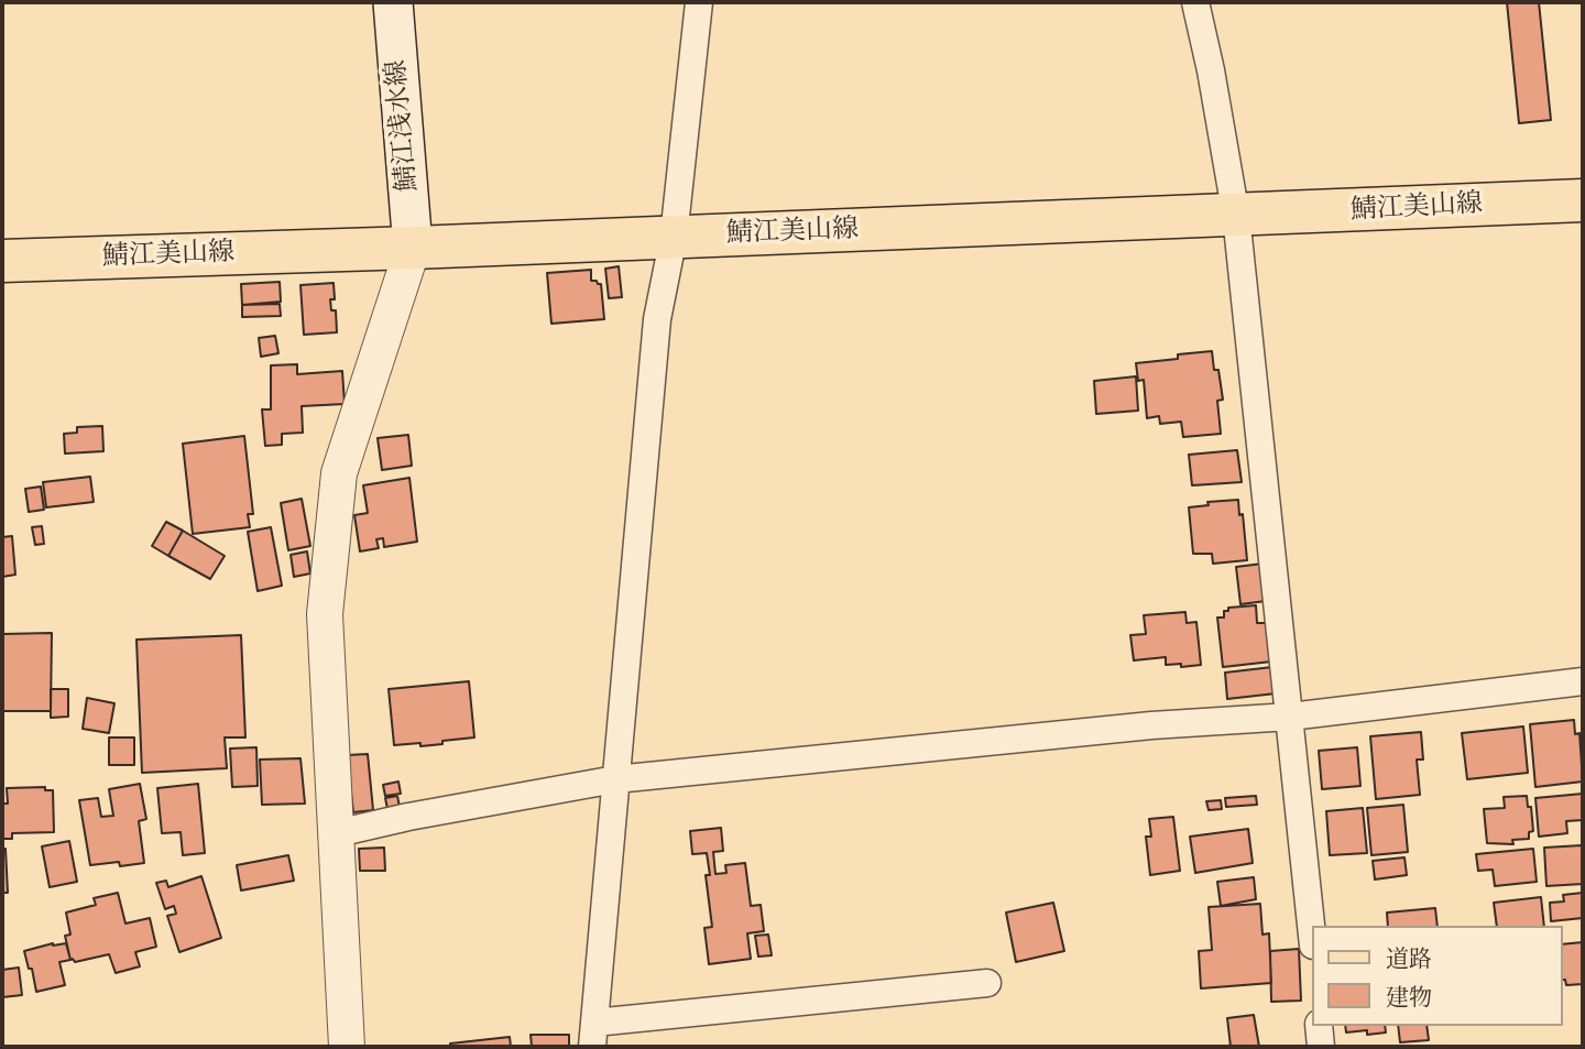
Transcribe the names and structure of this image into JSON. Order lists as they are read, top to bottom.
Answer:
{
  "streets": {
    "main road": ["鯖江浅水線", "鯖江美山線"]
  },
  "crossings": [
    ["鯖江浅水線", "鯖江美山線"]
  ],
  "legend": ["道路", "建物"]
}
